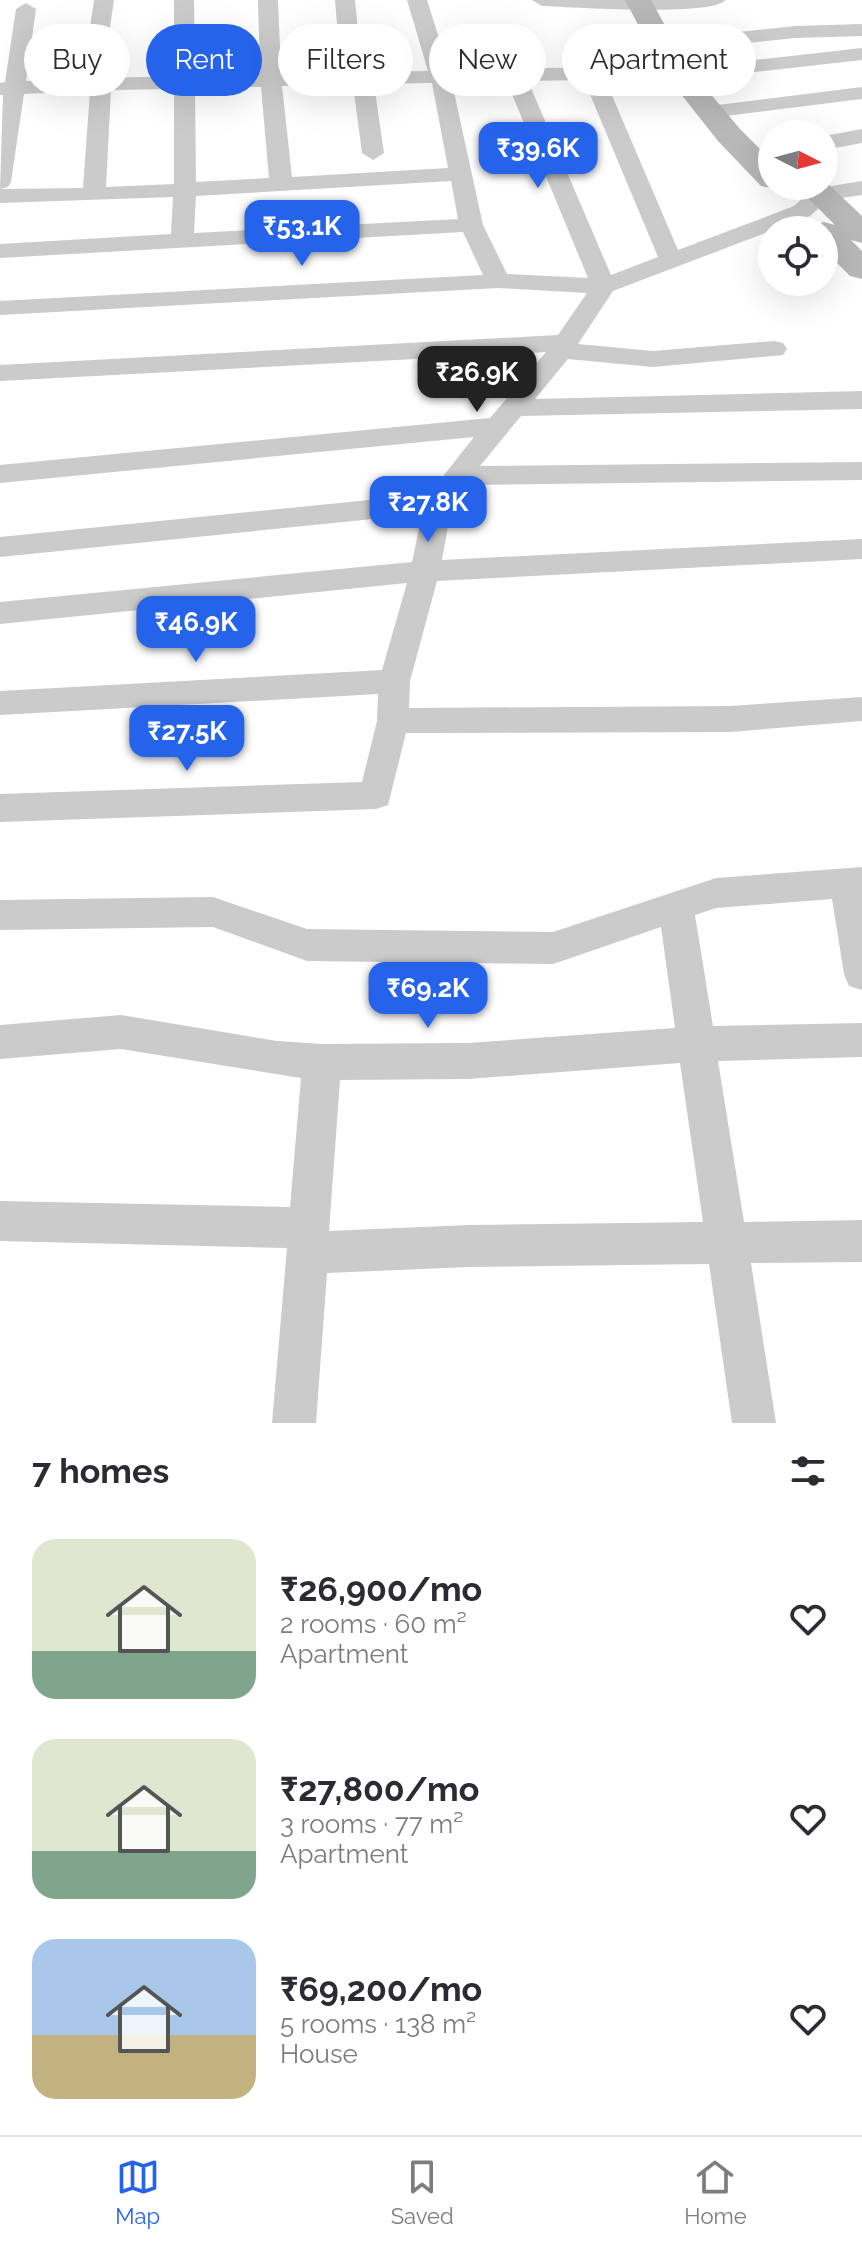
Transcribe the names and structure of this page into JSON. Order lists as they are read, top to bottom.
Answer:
{
  "north": "right",
  "page": {
    "chip": [
      "Buy",
      "Rent",
      "Filters",
      "New",
      "Apartment"
    ],
    "price": [
      "₹39.6K",
      "₹53.1K",
      "₹26.9K",
      "₹27.8K",
      "₹46.9K",
      "₹27.5K",
      "₹69.2K"
    ],
    "heading": "7 homes",
    "list": [
      {
        "name": "₹26,900/mo",
        "note": "2 rooms · 60 m² · Apartment"
      },
      {
        "name": "₹27,800/mo",
        "note": "3 rooms · 77 m² · Apartment"
      },
      {
        "name": "₹69,200/mo",
        "note": "5 rooms · 138 m² · House"
      }
    ],
    "tabs": ["Map", "Saved", "Home"]
  }
}
